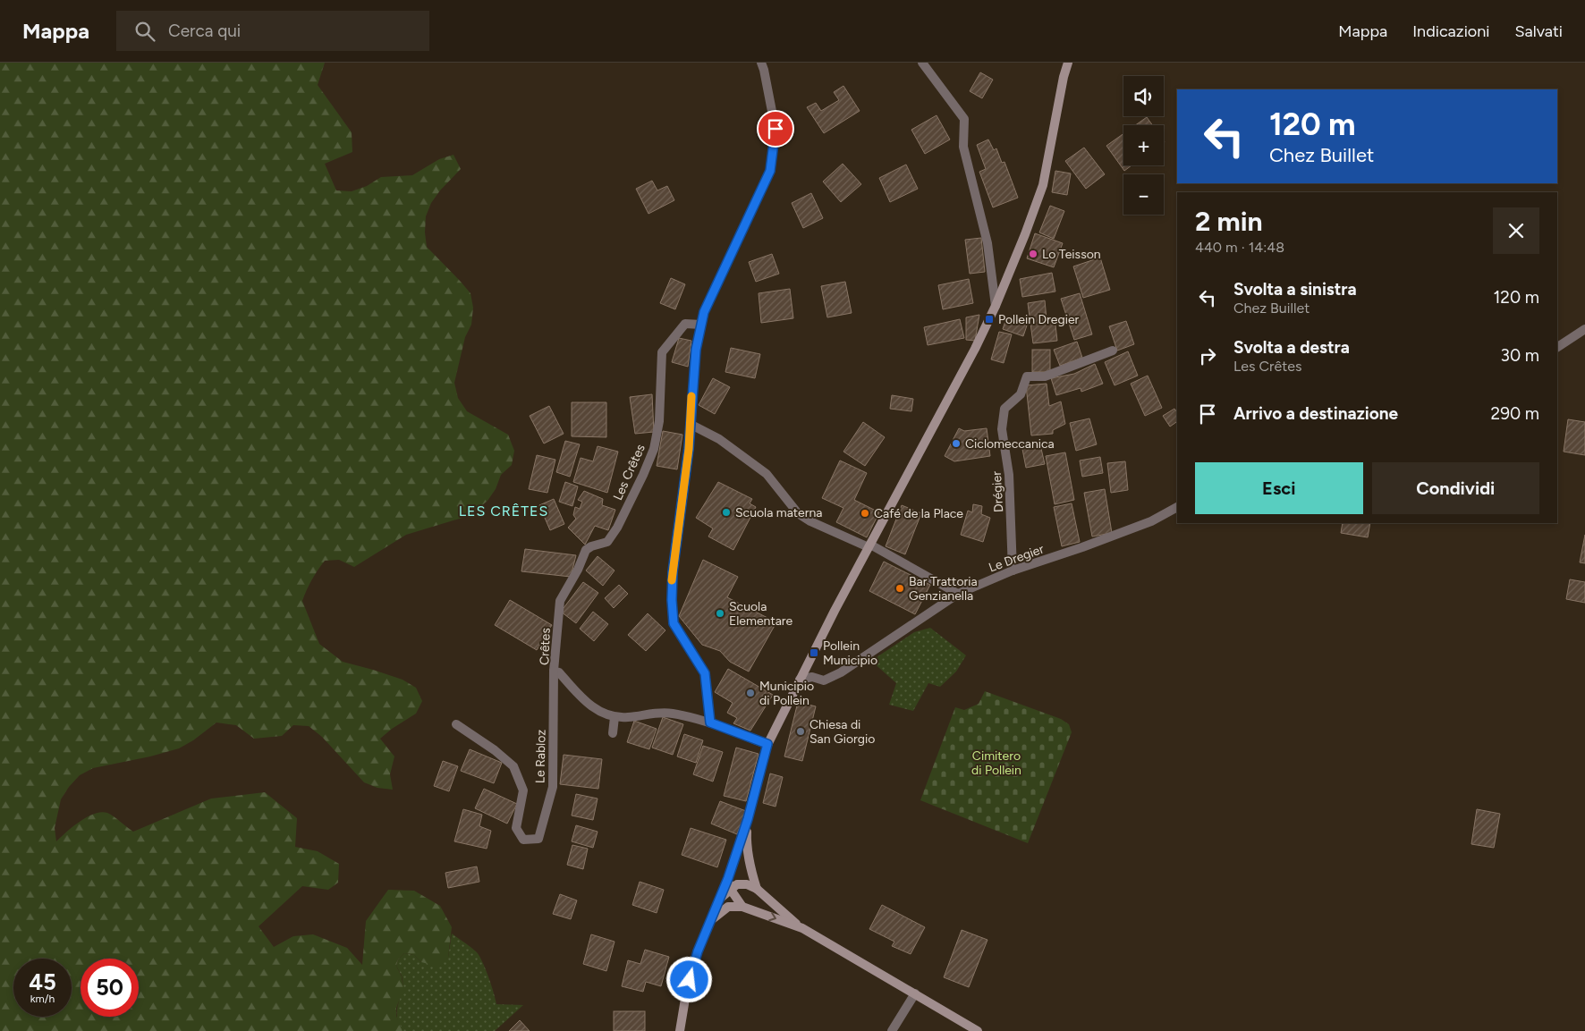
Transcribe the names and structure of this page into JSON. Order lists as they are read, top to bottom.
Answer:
{
  "streets": {
    "street": [
      "Les Crêtes",
      "Drégier",
      "Le Dregier",
      "Crêtes",
      "Le Rabloz"
    ]
  },
  "crossings": [
    ["Les Crêtes", "Crêtes"],
    ["Drégier", "Le Dregier"],
    ["Crêtes", "Le Rabloz"]
  ],
  "districts": ["LES CRÊTES"],
  "parks": ["Cimitero di Pollein"],
  "places": {
    "other": [
      "Lo Teisson",
      "Ciclomeccanica",
      "Scuola materna",
      "Café de la Place",
      "Bar Trattoria Genzianella",
      "Scuola Elementare",
      "Municipio di Pollein",
      "Chiesa di San Giorgio"
    ],
    "transit": ["Pollein Dregier", "Pollein Municipio"]
  },
  "page": {
    "header": "Mappa",
    "search": "Cerca qui",
    "nav": ["Mappa", "Indicazioni", "Salvati"],
    "map_buttons": ["+", "−"],
    "turn": ["120 m", "Chez Buillet"],
    "heading": ["2 min", "440 m · 14:48"],
    "list": [
      {
        "name": "Svolta a sinistra",
        "note": "Chez Buillet",
        "value": "120 m"
      },
      {
        "name": "Svolta a destra",
        "note": "Les Crêtes",
        "value": "30 m"
      },
      {
        "name": "Arrivo a destinazione",
        "value": "290 m"
      }
    ],
    "buttons": ["Esci", "Condividi"],
    "speed": "45 km/h",
    "limit": "50"
  }
}
